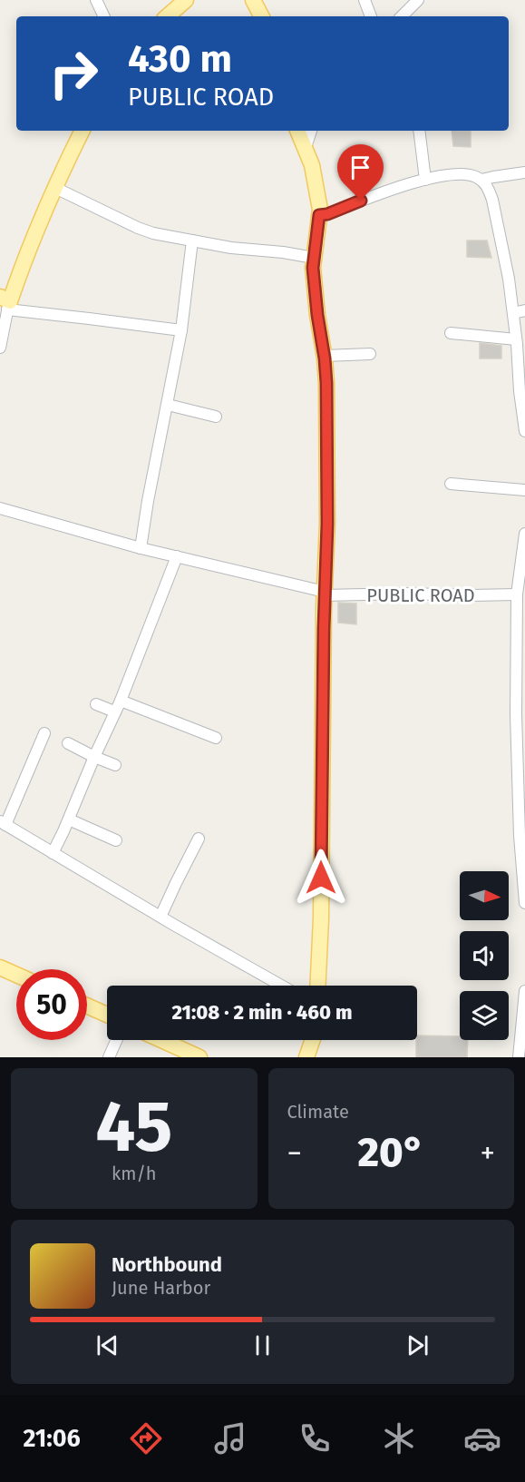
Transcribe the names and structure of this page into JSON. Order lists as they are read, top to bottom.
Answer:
{
  "streets": {
    "street": ["PUBLIC ROAD"]
  },
  "north": "right",
  "page": {
    "turn": ["430 m", "PUBLIC ROAD"],
    "limit": "50",
    "trip": "21:08 · 2 min · 460 m",
    "tile": [
      ["45", "km/h"],
      "Climate"
    ],
    "heat": ["−", "20°", "+"],
    "song": ["Northbound", "June Harbor"],
    "tabs": "21:06"
  }
}
